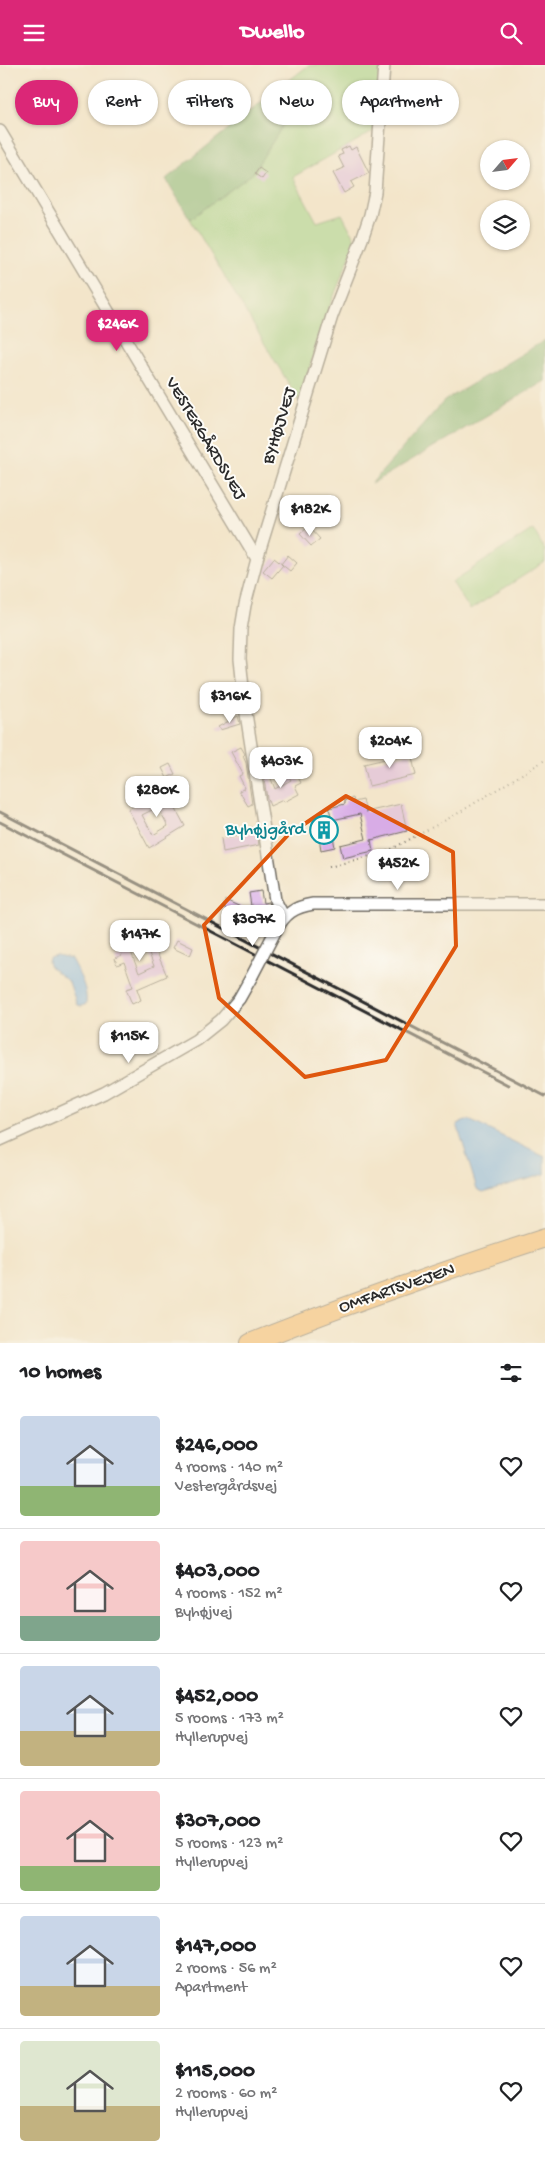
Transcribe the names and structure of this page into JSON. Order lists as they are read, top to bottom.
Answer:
{
  "streets": {
    "main road": ["OMFARTSVEJEN"],
    "street": ["BYHØJVEJ", "VESTERGÅRDSVEJ"]
  },
  "crossings": [
    ["BYHØJVEJ", "VESTERGÅRDSVEJ"]
  ],
  "places": {
    "building": ["Byhøjgård"]
  },
  "north": "top right",
  "page": {
    "header": "Dwello",
    "chip": [
      "Buy",
      "Rent",
      "Filters",
      "New",
      "Apartment"
    ],
    "price": [
      "$246K",
      "$182K",
      "$316K",
      "$204K",
      "$403K",
      "$280K",
      "$452K",
      "$307K",
      "$147K",
      "$115K"
    ],
    "heading": "10 homes",
    "list": [
      {
        "name": "$246,000",
        "note": "4 rooms · 140 m² · Vestergårdsvej"
      },
      {
        "name": "$403,000",
        "note": "4 rooms · 152 m² · Byhøjvej"
      },
      {
        "name": "$452,000",
        "note": "5 rooms · 173 m² · Hyllerupvej"
      },
      {
        "name": "$307,000",
        "note": "5 rooms · 123 m² · Hyllerupvej"
      },
      {
        "name": "$147,000",
        "note": "2 rooms · 56 m² · Apartment"
      },
      {
        "name": "$115,000",
        "note": "2 rooms · 60 m² · Hyllerupvej"
      }
    ]
  }
}
